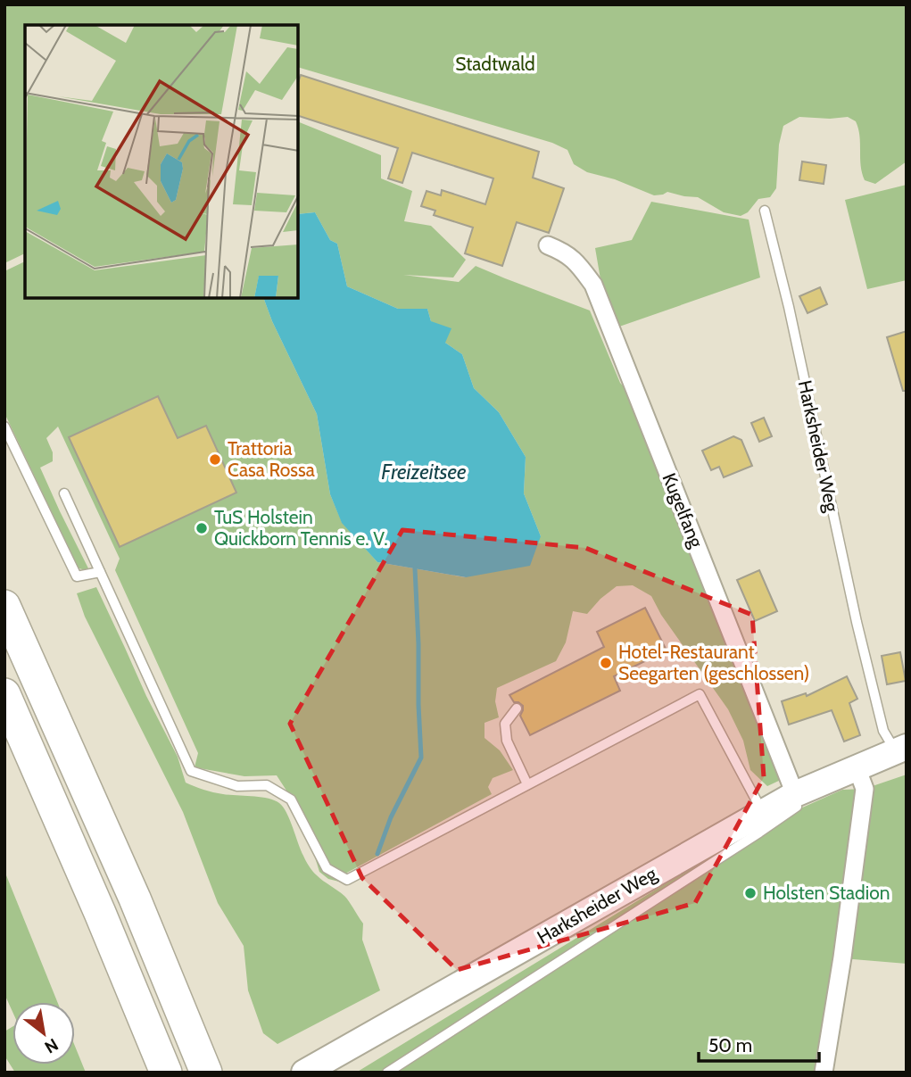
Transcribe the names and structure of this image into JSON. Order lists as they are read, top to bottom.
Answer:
{
  "streets": {
    "main road": ["Harksheider Weg"],
    "street": ["Kugelfang"]
  },
  "crossings": [
    ["Harksheider Weg", "Kugelfang"]
  ],
  "water": ["Freizeitsee"],
  "parks": ["Stadtwald"],
  "places": [
    "Trattoria Casa Rossa",
    "TuS Holstein Quickborn Tennis e. V.",
    "Hotel-Restaurant Seegarten (geschlossen)",
    "Holsten Stadion"
  ],
  "scale_bar": "50 m",
  "north": "bottom right"
}
